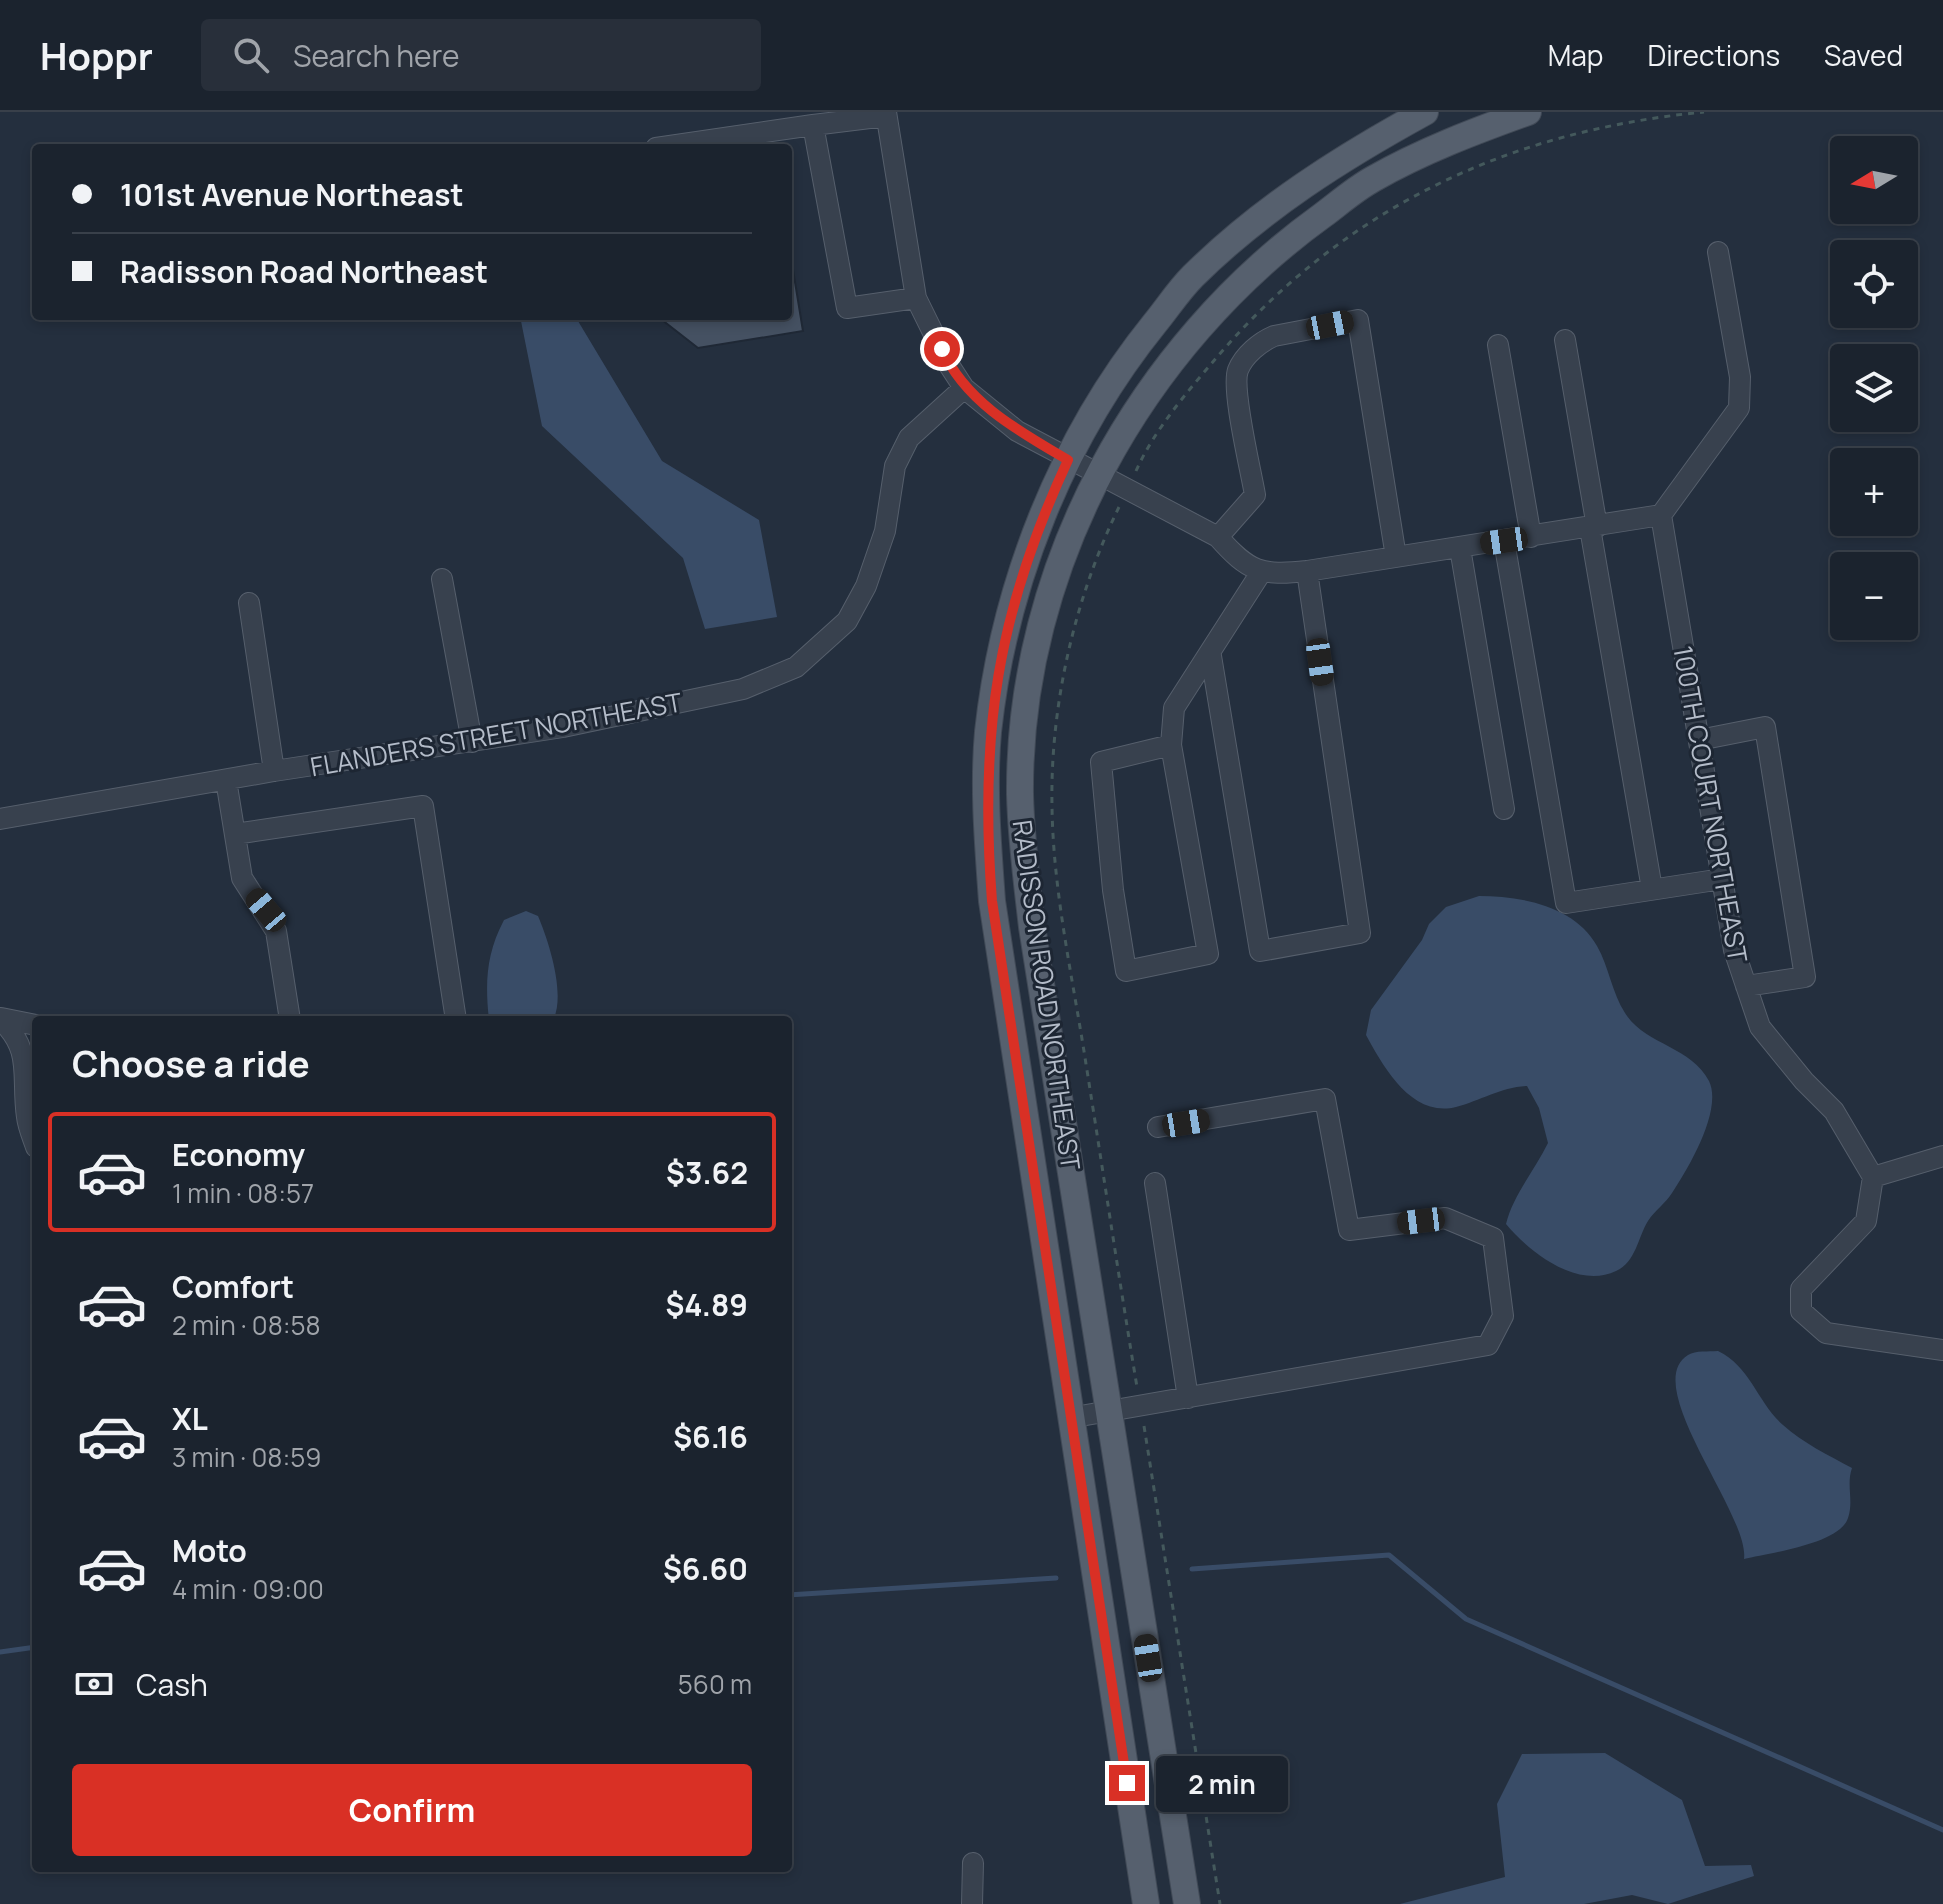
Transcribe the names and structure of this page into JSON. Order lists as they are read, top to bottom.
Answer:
{
  "streets": {
    "main road": ["RADISSON ROAD NORTHEAST"],
    "street": ["FLANDERS STREET NORTHEAST", "100TH COURT NORTHEAST"]
  },
  "north": "left",
  "page": {
    "header": "Hoppr",
    "search": "Search here",
    "nav": ["Map", "Directions", "Saved"],
    "map_buttons": ["+", "−"],
    "banner": ["101st Avenue Northeast", "Radisson Road Northeast"],
    "heading": "Choose a ride",
    "list": [
      {
        "name": "Economy",
        "note": "1 min · 08:57",
        "value": "$3.62"
      },
      {
        "name": "Comfort",
        "note": "2 min · 08:58",
        "value": "$4.89"
      },
      {
        "name": "XL",
        "note": "3 min · 08:59",
        "value": "$6.16"
      },
      {
        "name": "Moto",
        "note": "4 min · 09:00",
        "value": "$6.60"
      }
    ],
    "pay": ["Cash", "560 m"],
    "buttons": "Confirm",
    "bubble": "2 min"
  }
}
